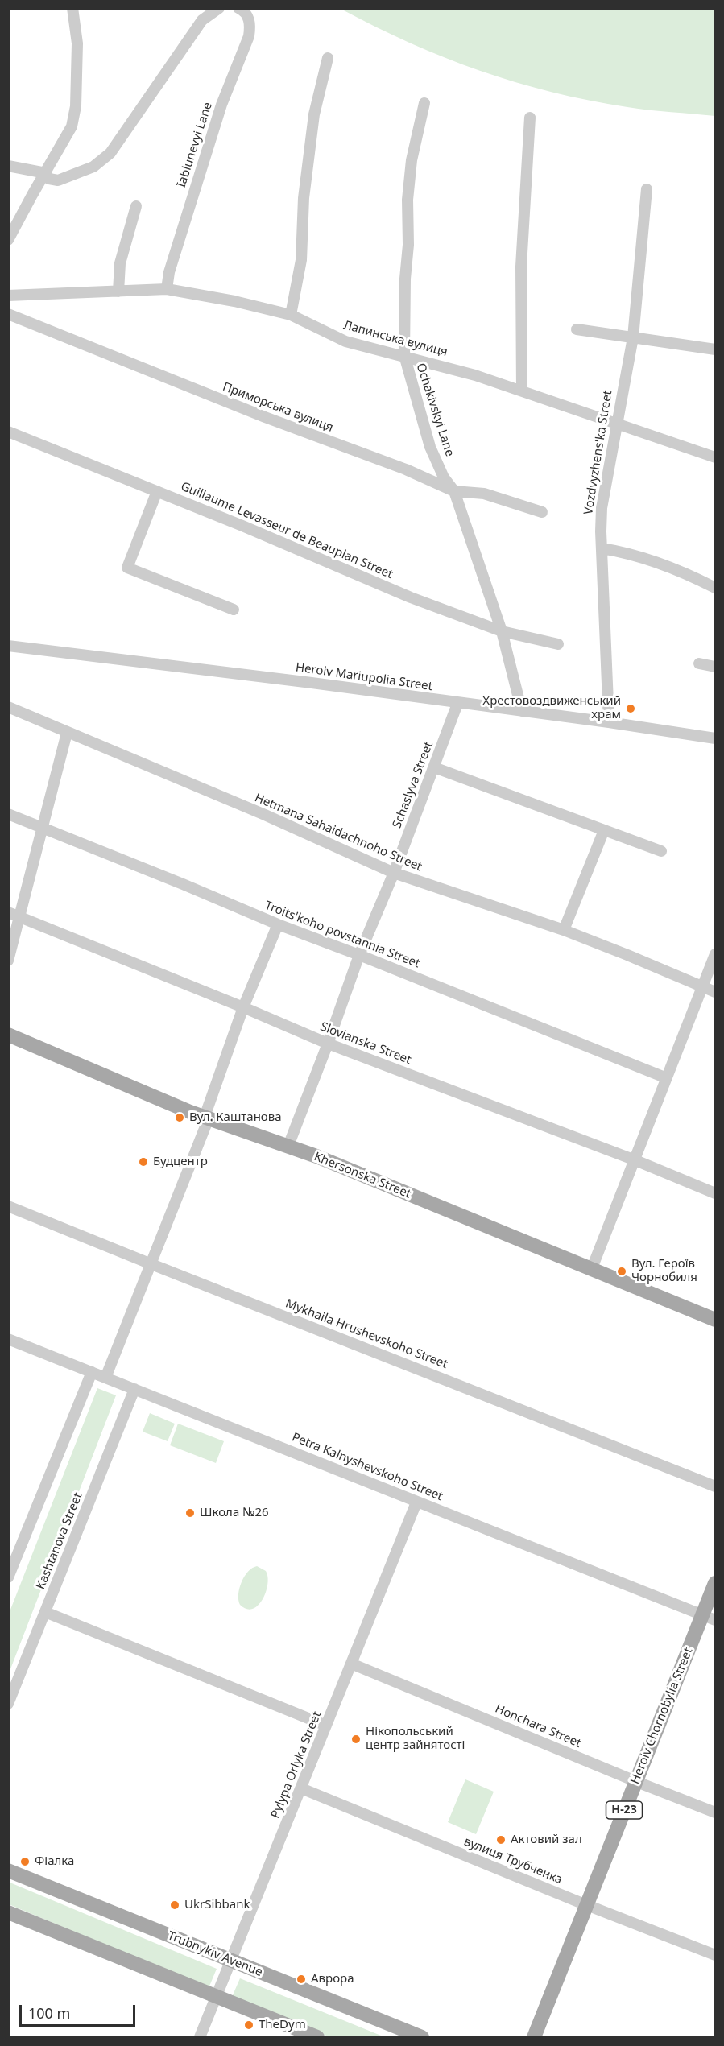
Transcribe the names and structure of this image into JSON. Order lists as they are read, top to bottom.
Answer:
{
  "streets": {
    "main road": [
      "Khersonska Street",
      "Heroiv Chornobylia Street",
      "Н-23",
      "Trubnykiv Avenue"
    ],
    "street": [
      "Iablunevyi Lane",
      "Лапинська вулиця",
      "Приморська вулиця",
      "Ochakivskyi Lane",
      "Vozdvyzhens'ka Street",
      "Guillaume Levasseur de Beauplan Street",
      "Heroiv Mariupolia Street",
      "Schaslyva Street",
      "Hetmana Sahaidachnoho Street",
      "Troits'koho povstannia Street",
      "Slovianska Street",
      "Mykhaila Hrushevskoho Street",
      "Petra Kalnyshevskoho Street",
      "Kashtanova Street",
      "Honchara Street",
      "Pylypa Orlyka Street",
      "вулиця Трубченка"
    ]
  },
  "crossings": [
    ["Iablunevyi Lane", "Лапинська вулиця"],
    ["Лапинська вулиця", "Ochakivskyi Lane"],
    ["Лапинська вулиця", "Vozdvyzhens'ka Street"],
    ["Приморська вулиця", "Ochakivskyi Lane"],
    ["Ochakivskyi Lane", "Guillaume Levasseur de Beauplan Street"],
    ["Ochakivskyi Lane", "Heroiv Mariupolia Street"],
    ["Vozdvyzhens'ka Street", "Heroiv Mariupolia Street"],
    ["Heroiv Mariupolia Street", "Schaslyva Street"],
    ["Schaslyva Street", "Hetmana Sahaidachnoho Street"],
    ["Schaslyva Street", "Troits'koho povstannia Street"],
    ["Schaslyva Street", "Slovianska Street"],
    ["Schaslyva Street", "Khersonska Street"],
    ["Petra Kalnyshevskoho Street", "Kashtanova Street"],
    ["Petra Kalnyshevskoho Street", "Heroiv Chornobylia Street"],
    ["Petra Kalnyshevskoho Street", "Pylypa Orlyka Street"],
    ["Heroiv Chornobylia Street", "Honchara Street"],
    ["Heroiv Chornobylia Street", "вулиця Трубченка"],
    ["Honchara Street", "Pylypa Orlyka Street"],
    ["Pylypa Orlyka Street", "вулиця Трубченка"],
    ["Pylypa Orlyka Street", "Trubnykiv Avenue"]
  ],
  "places": [
    "Хрестовоздвиженський храм",
    "Вул. Каштанова",
    "Будцентр",
    "Вул. Героїв Чорнобиля",
    "Школа №26",
    "Нікопольський центр зайнятості",
    "Актовий зал",
    "Фіалка",
    "UkrSibbank",
    "Аврора",
    "TheDym"
  ],
  "scale_bar": "100 m"
}
